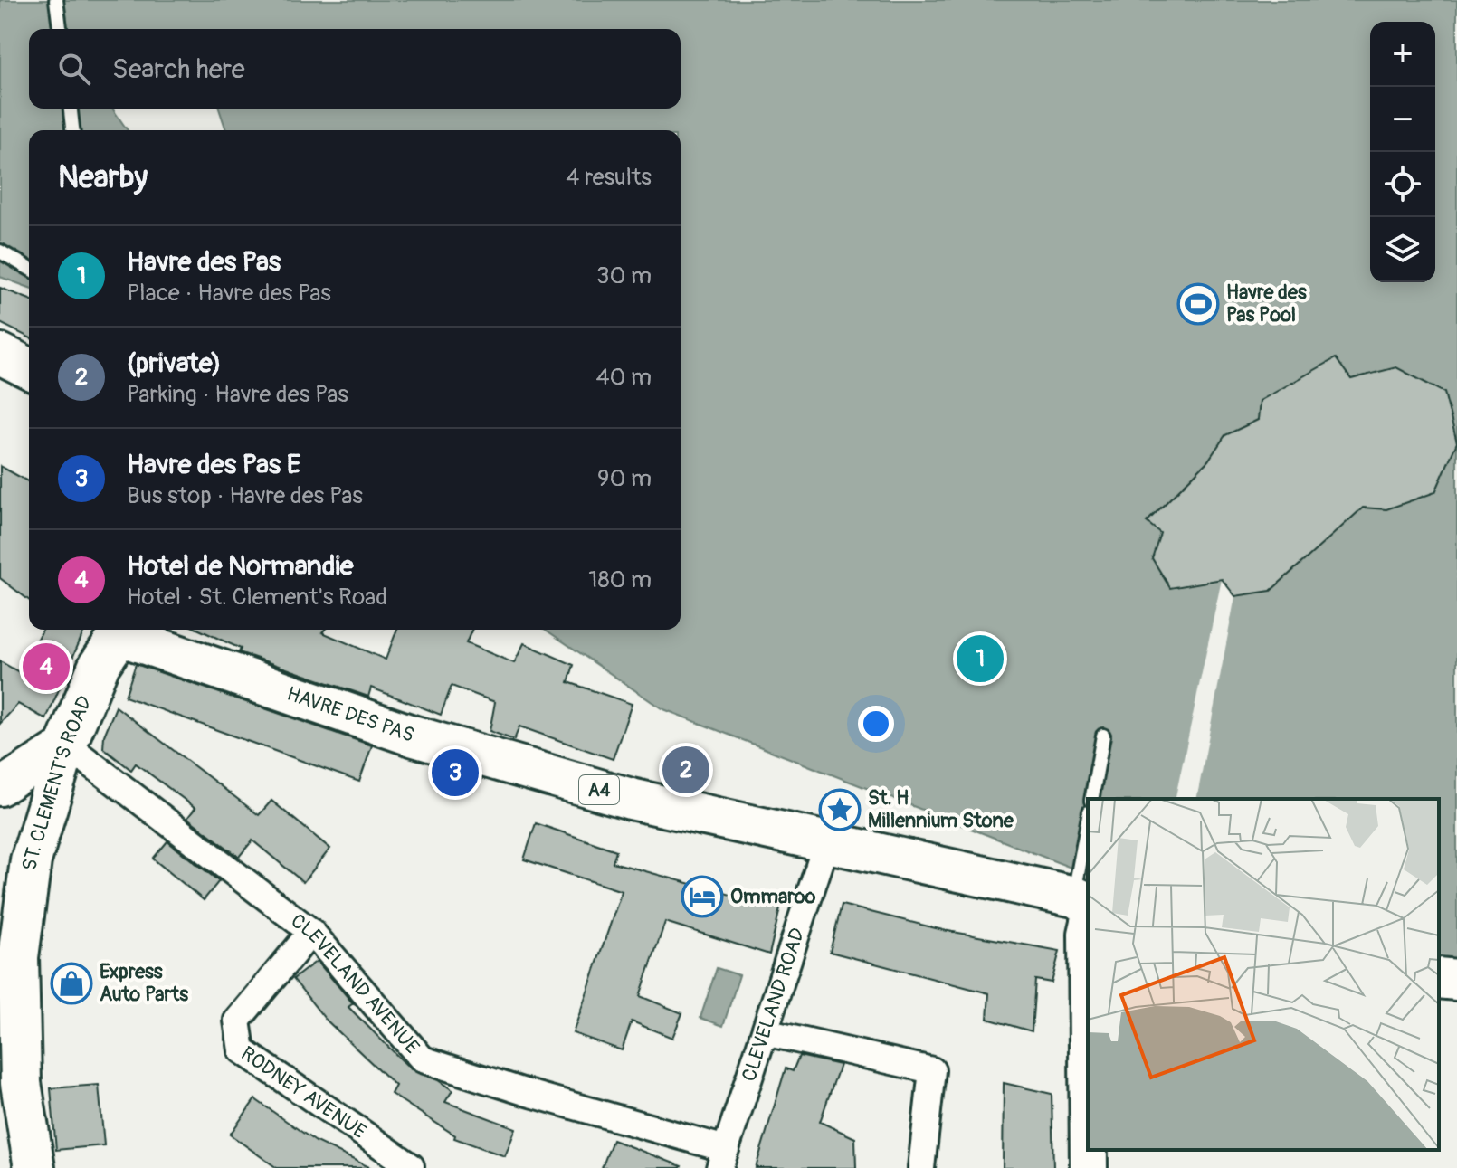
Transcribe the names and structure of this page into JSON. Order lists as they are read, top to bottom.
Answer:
{
  "streets": {
    "main road": ["HAVRE DES PAS", "ST. CLEMENT'S ROAD", "A4"],
    "street": ["CLEVELAND AVENUE", "CLEVELAND ROAD", "RODNEY AVENUE"]
  },
  "crossings": [
    ["HAVRE DES PAS", "ST. CLEMENT'S ROAD"],
    ["HAVRE DES PAS", "CLEVELAND ROAD"],
    ["ST. CLEMENT'S ROAD", "CLEVELAND AVENUE"],
    ["CLEVELAND AVENUE", "CLEVELAND ROAD"],
    ["CLEVELAND AVENUE", "RODNEY AVENUE"]
  ],
  "places": {
    "sports": ["Havre des Pas Pool"],
    "place": ["St. H Millennium Stone"],
    "hotel": ["Ommaroo"],
    "shop": ["Express Auto Parts"]
  },
  "page": {
    "map_buttons": ["+", "−"],
    "search": "Search here",
    "heading": ["Nearby", "4 results"],
    "list": [
      {
        "mark": "1",
        "name": "Havre des Pas",
        "note": "Place · Havre des Pas",
        "value": "30 m"
      },
      {
        "mark": "2",
        "name": "(private)",
        "note": "Parking · Havre des Pas",
        "value": "40 m"
      },
      {
        "mark": "3",
        "name": "Havre des Pas E",
        "note": "Bus stop · Havre des Pas",
        "value": "90 m"
      },
      {
        "mark": "4",
        "name": "Hotel de Normandie",
        "note": "Hotel · St. Clement's Road",
        "value": "180 m"
      }
    ],
    "pins": [
      "1",
      "4",
      "2",
      "3"
    ]
  }
}
